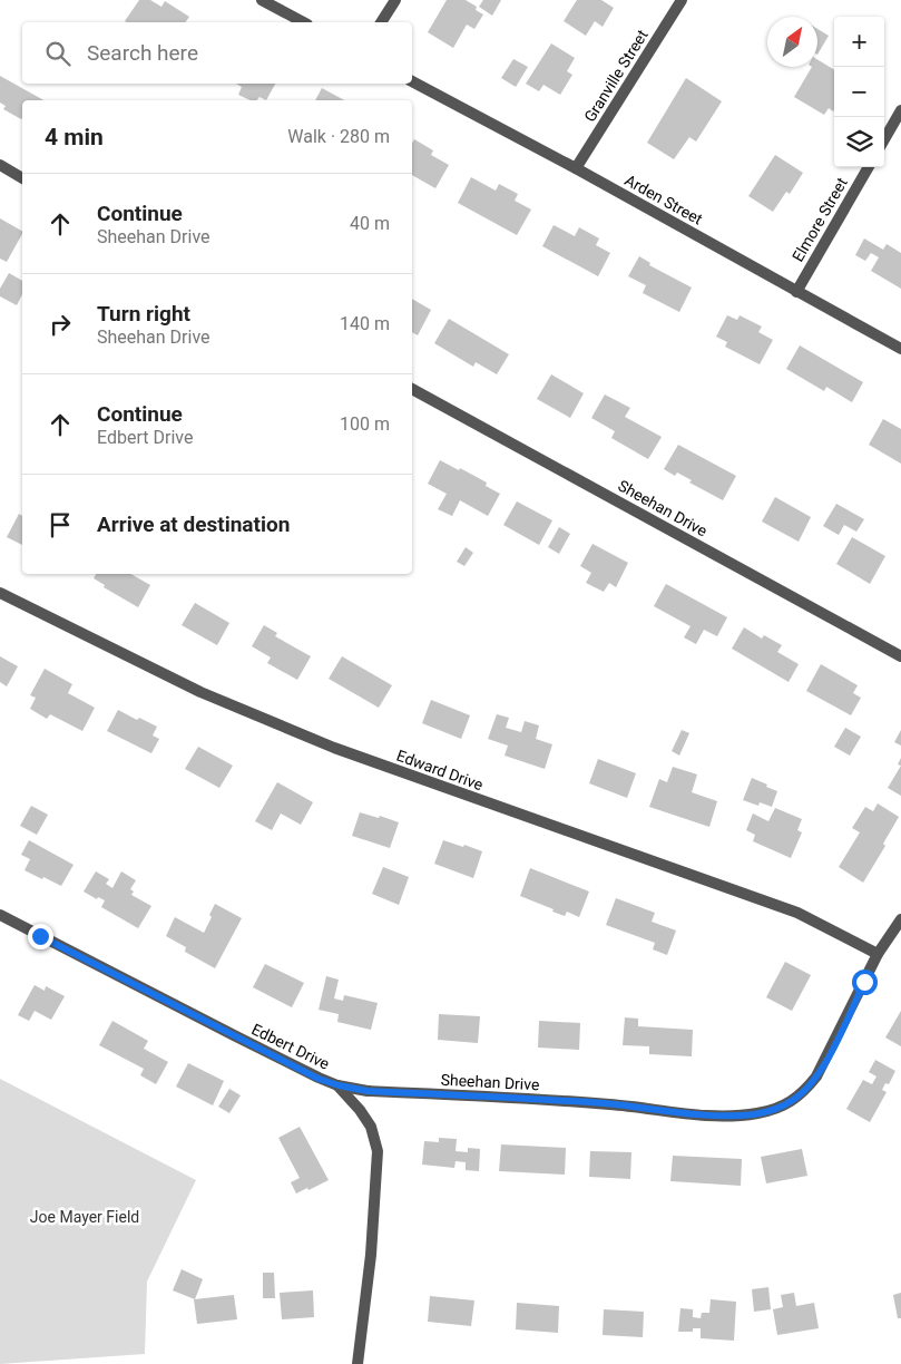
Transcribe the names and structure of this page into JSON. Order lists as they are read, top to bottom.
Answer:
{
  "streets": {
    "street": [
      "Granville Street",
      "Arden Street",
      "Elmore Street",
      "Sheehan Drive",
      "Edward Drive",
      "Edbert Drive"
    ]
  },
  "crossings": [
    ["Granville Street", "Arden Street"],
    ["Arden Street", "Elmore Street"],
    ["Sheehan Drive", "Edward Drive"],
    ["Sheehan Drive", "Edbert Drive"]
  ],
  "parks": ["Joe Mayer Field"],
  "north": "top right",
  "page": {
    "map_buttons": ["+", "−"],
    "search": "Search here",
    "heading": ["4 min", "Walk · 280 m"],
    "list": [
      ["Continue", "Sheehan Drive", "40 m"],
      ["Turn right", "Sheehan Drive", "140 m"],
      ["Continue", "Edbert Drive", "100 m"],
      "Arrive at destination"
    ]
  }
}
